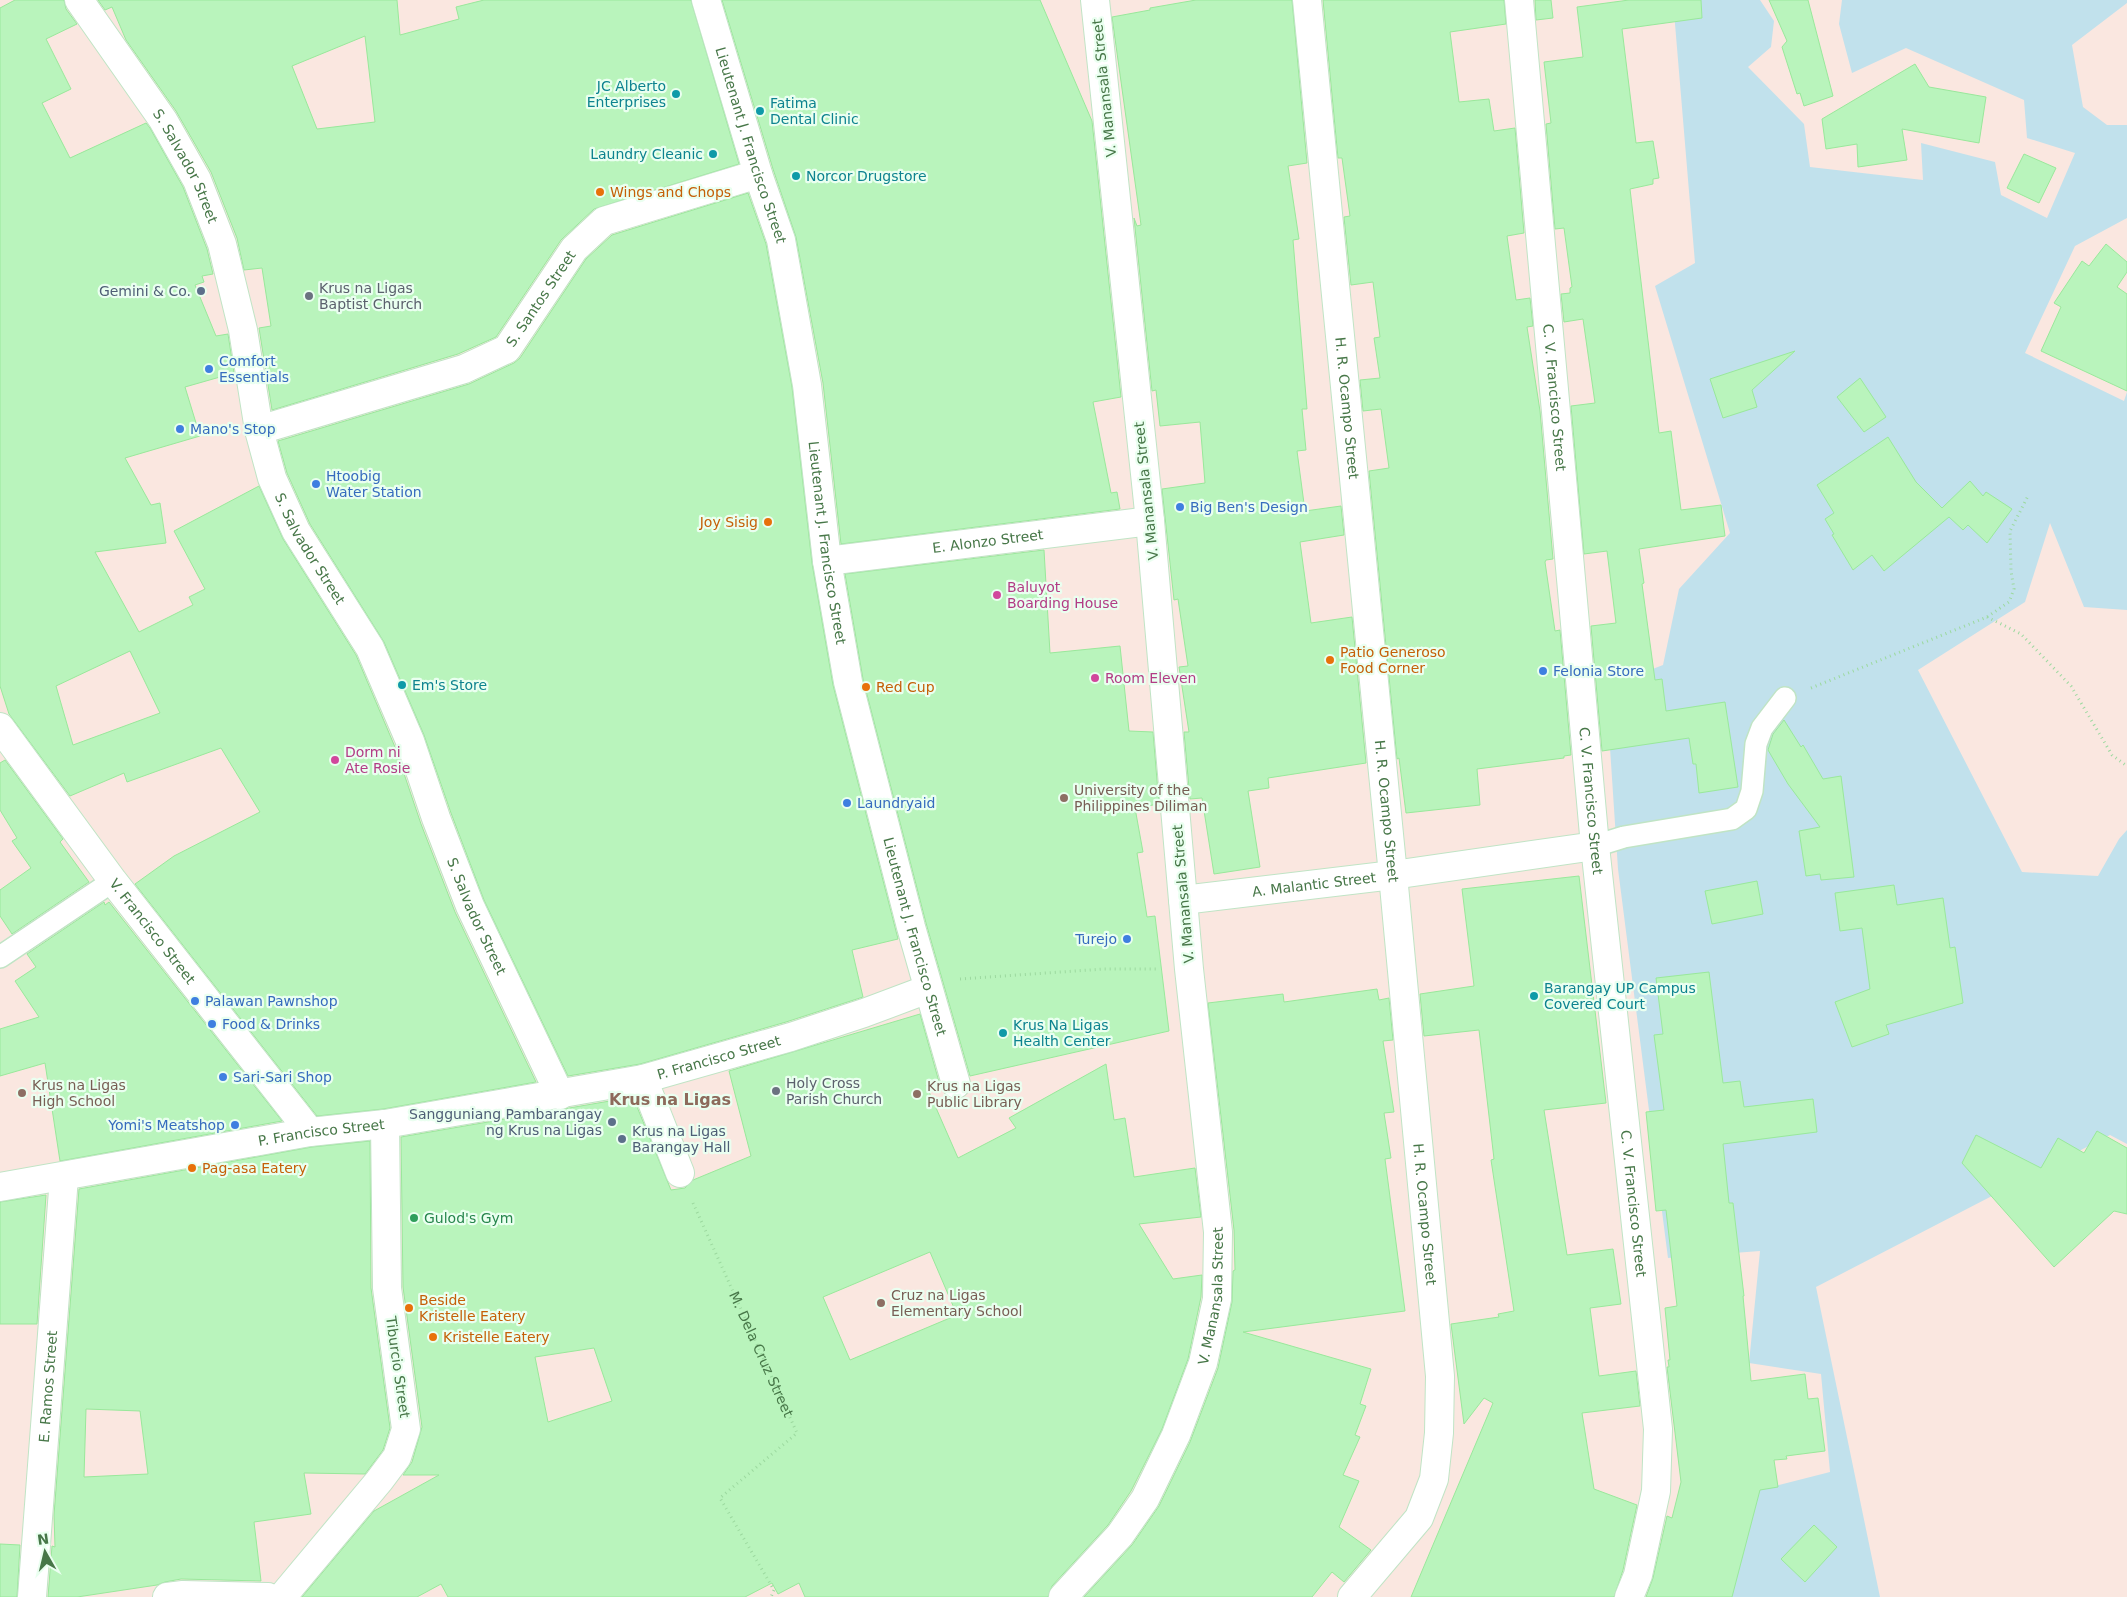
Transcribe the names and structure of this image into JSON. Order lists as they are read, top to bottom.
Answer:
{
  "streets": {
    "street": [
      "V. Manansala Street",
      "Lieutenant J. Francisco Street",
      "S. Salvador Street",
      "S. Santos Street",
      "C. V. Francisco Street",
      "H. R. Ocampo Street",
      "E. Alonzo Street",
      "A. Malantic Street",
      "V. Francisco Street",
      "P. Francisco Street",
      "Tiburcio Street",
      "E. Ramos Street"
    ],
    "path": ["M. Dela Cruz Street"]
  },
  "crossings": [
    ["V. Manansala Street", "E. Alonzo Street"],
    ["V. Manansala Street", "A. Malantic Street"],
    ["Lieutenant J. Francisco Street", "S. Santos Street"],
    ["Lieutenant J. Francisco Street", "E. Alonzo Street"],
    ["Lieutenant J. Francisco Street", "P. Francisco Street"],
    ["S. Salvador Street", "S. Santos Street"],
    ["S. Salvador Street", "P. Francisco Street"],
    ["C. V. Francisco Street", "A. Malantic Street"],
    ["H. R. Ocampo Street", "A. Malantic Street"],
    ["V. Francisco Street", "P. Francisco Street"],
    ["P. Francisco Street", "Tiburcio Street"],
    ["P. Francisco Street", "E. Ramos Street"]
  ],
  "districts": ["Krus na Ligas"],
  "places": [
    "JC Alberto Enterprises",
    "Fatima Dental Clinic",
    "Laundry Cleanic",
    "Norcor Drugstore",
    "Wings and Chops",
    "Gemini & Co.",
    "Krus na Ligas Baptist Church",
    "Comfort Essentials",
    "Mano's Stop",
    "Htoobig Water Station",
    "Big Ben's Design",
    "Joy Sisig",
    "Baluyot Boarding House",
    "Patio Generoso Food Corner",
    "Felonia Store",
    "Room Eleven",
    "Em's Store",
    "Red Cup",
    "Dorm ni Ate Rosie",
    "University of the Philippines Diliman",
    "Laundryaid",
    "Turejo",
    "Barangay UP Campus Covered Court",
    "Palawan Pawnshop",
    "Food & Drinks",
    "Krus Na Ligas Health Center",
    "Sari-Sari Shop",
    "Holy Cross Parish Church",
    "Krus na Ligas High School",
    "Krus na Ligas Public Library",
    "Sangguniang Pambarangay ng Krus na Ligas",
    "Yomi's Meatshop",
    "Krus na Ligas Barangay Hall",
    "Pag-asa Eatery",
    "Gulod's Gym",
    "Cruz na Ligas Elementary School",
    "Beside Kristelle Eatery",
    "Kristelle Eatery"
  ],
  "north": "top"
}
